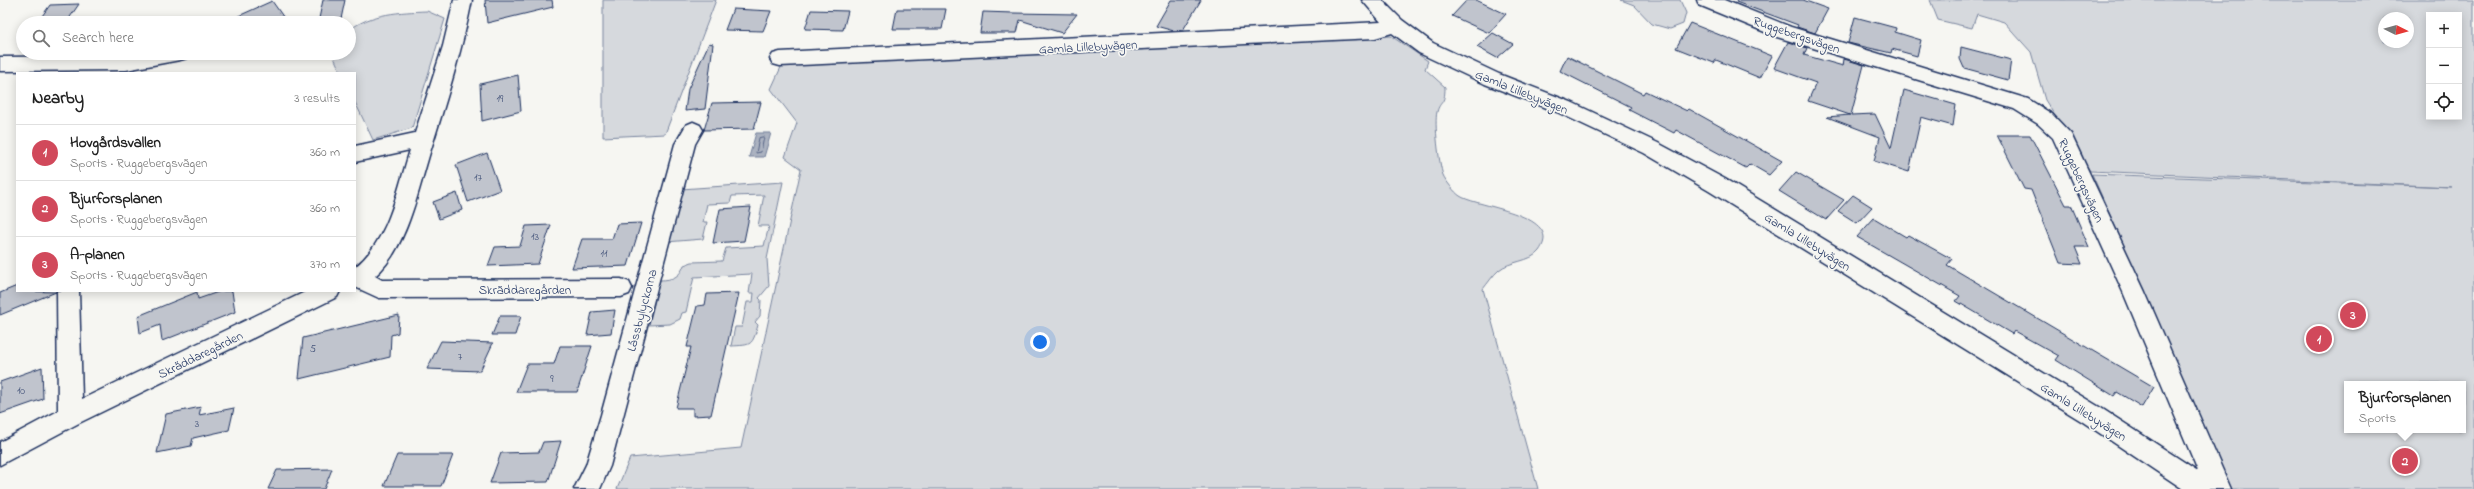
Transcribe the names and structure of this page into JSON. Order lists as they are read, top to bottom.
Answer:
{
  "streets": {
    "street": [
      "Ruggebergsvägen",
      "Gamla Lillebyvägen",
      "Skräddaregården",
      "Låssbylyckorna"
    ]
  },
  "house_numbers": [
    "19",
    "17",
    "13",
    "11",
    "5",
    "7",
    "9",
    "10",
    "3"
  ],
  "north": "right",
  "page": {
    "map_buttons": ["+", "−"],
    "search": "Search here",
    "heading": ["Nearby", "3 results"],
    "list": [
      {
        "mark": "1",
        "name": "Hovgårdsvallen",
        "note": "Sports · Ruggebergsvägen",
        "value": "360 m"
      },
      {
        "mark": "2",
        "name": "Bjurforsplanen",
        "note": "Sports · Ruggebergsvägen",
        "value": "360 m"
      },
      {
        "mark": "3",
        "name": "A-planen",
        "note": "Sports · Ruggebergsvägen",
        "value": "370 m"
      }
    ],
    "pins": ["3", "1", "2"],
    "popup": ["Bjurforsplanen", "Sports"]
  }
}
